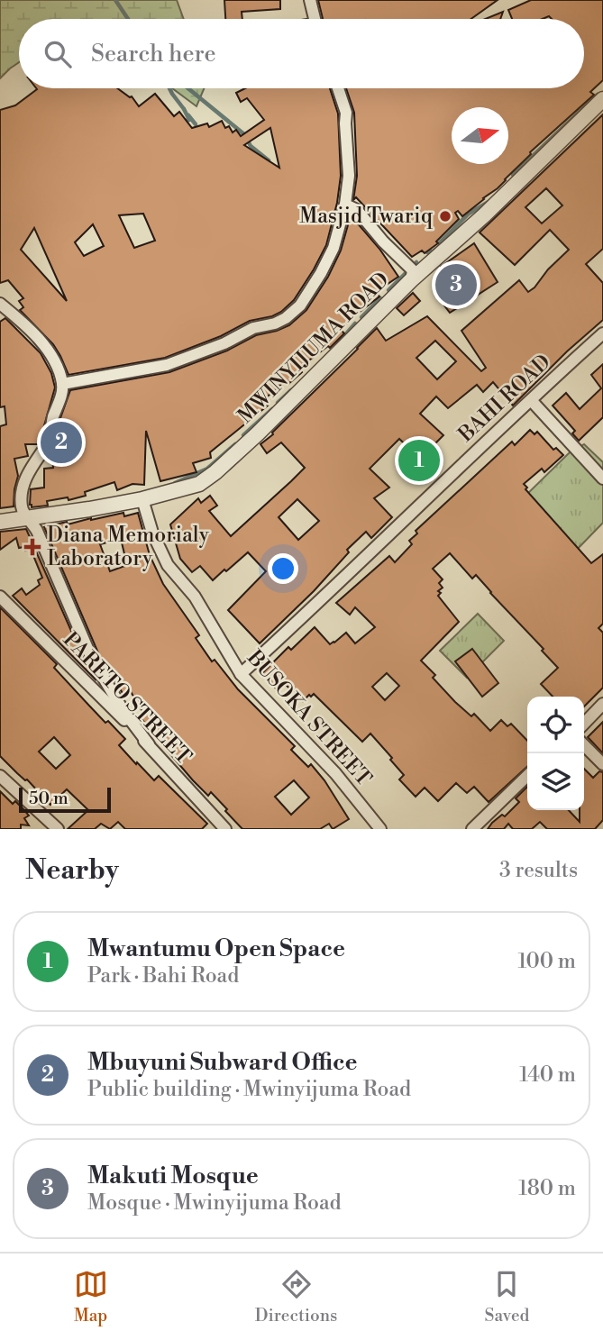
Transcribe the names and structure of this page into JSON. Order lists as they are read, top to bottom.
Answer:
{
  "streets": {
    "street": [
      "MWINYIJUMA ROAD",
      "BAHI ROAD",
      "PARETO STREET",
      "BUSOKA STREET"
    ]
  },
  "crossings": [
    ["MWINYIJUMA ROAD", "BUSOKA STREET"],
    ["BAHI ROAD", "BUSOKA STREET"]
  ],
  "places": {
    "other": ["Masjid Twariq"],
    "health": ["Diana Memorialy Laboratory"]
  },
  "scale_bar": "50 m",
  "north": "right",
  "page": {
    "search": "Search here",
    "pins": ["3", "2", "1"],
    "scale": "50 m",
    "heading": ["Nearby", "3 results"],
    "list": [
      {
        "mark": "1",
        "name": "Mwantumu Open Space",
        "note": "Park · Bahi Road",
        "value": "100 m"
      },
      {
        "mark": "2",
        "name": "Mbuyuni Subward Office",
        "note": "Public building · Mwinyijuma Road",
        "value": "140 m"
      },
      {
        "mark": "3",
        "name": "Makuti Mosque",
        "note": "Mosque · Mwinyijuma Road",
        "value": "180 m"
      }
    ],
    "nav": ["Map", "Directions", "Saved"]
  }
}
